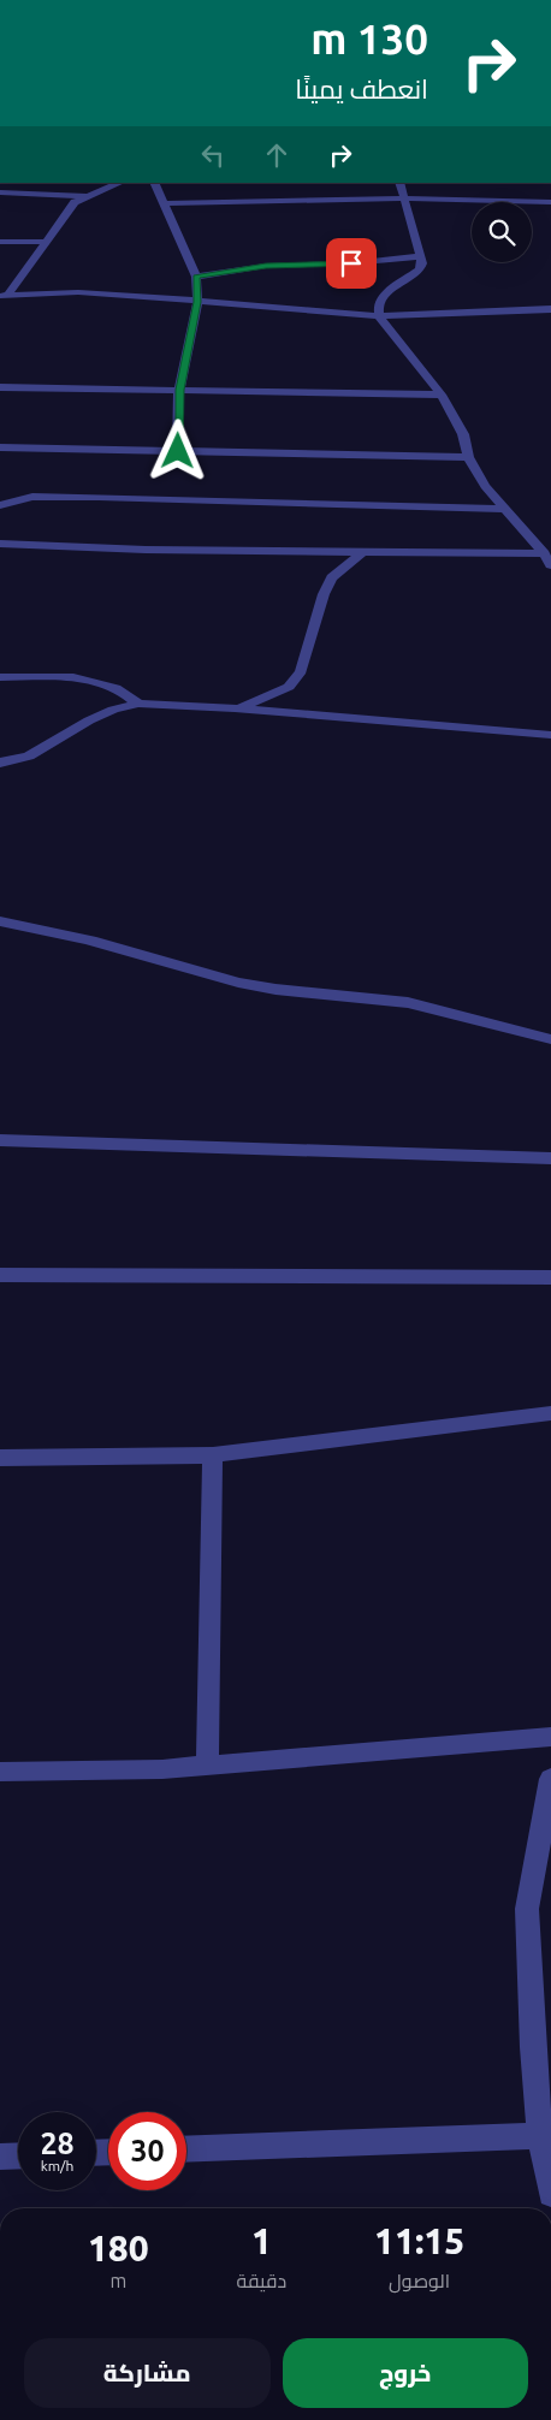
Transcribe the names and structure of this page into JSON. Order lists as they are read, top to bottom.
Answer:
{
  "page": {
    "turn": ["130 m", "انعطف يمينًا"],
    "speed": "28 km/h",
    "limit": "30",
    "eta": [
      "11:15",
      "الوصول",
      "1",
      "دقيقة",
      "180",
      "m"
    ],
    "buttons": ["خروج", "مشاركة"]
  }
}
